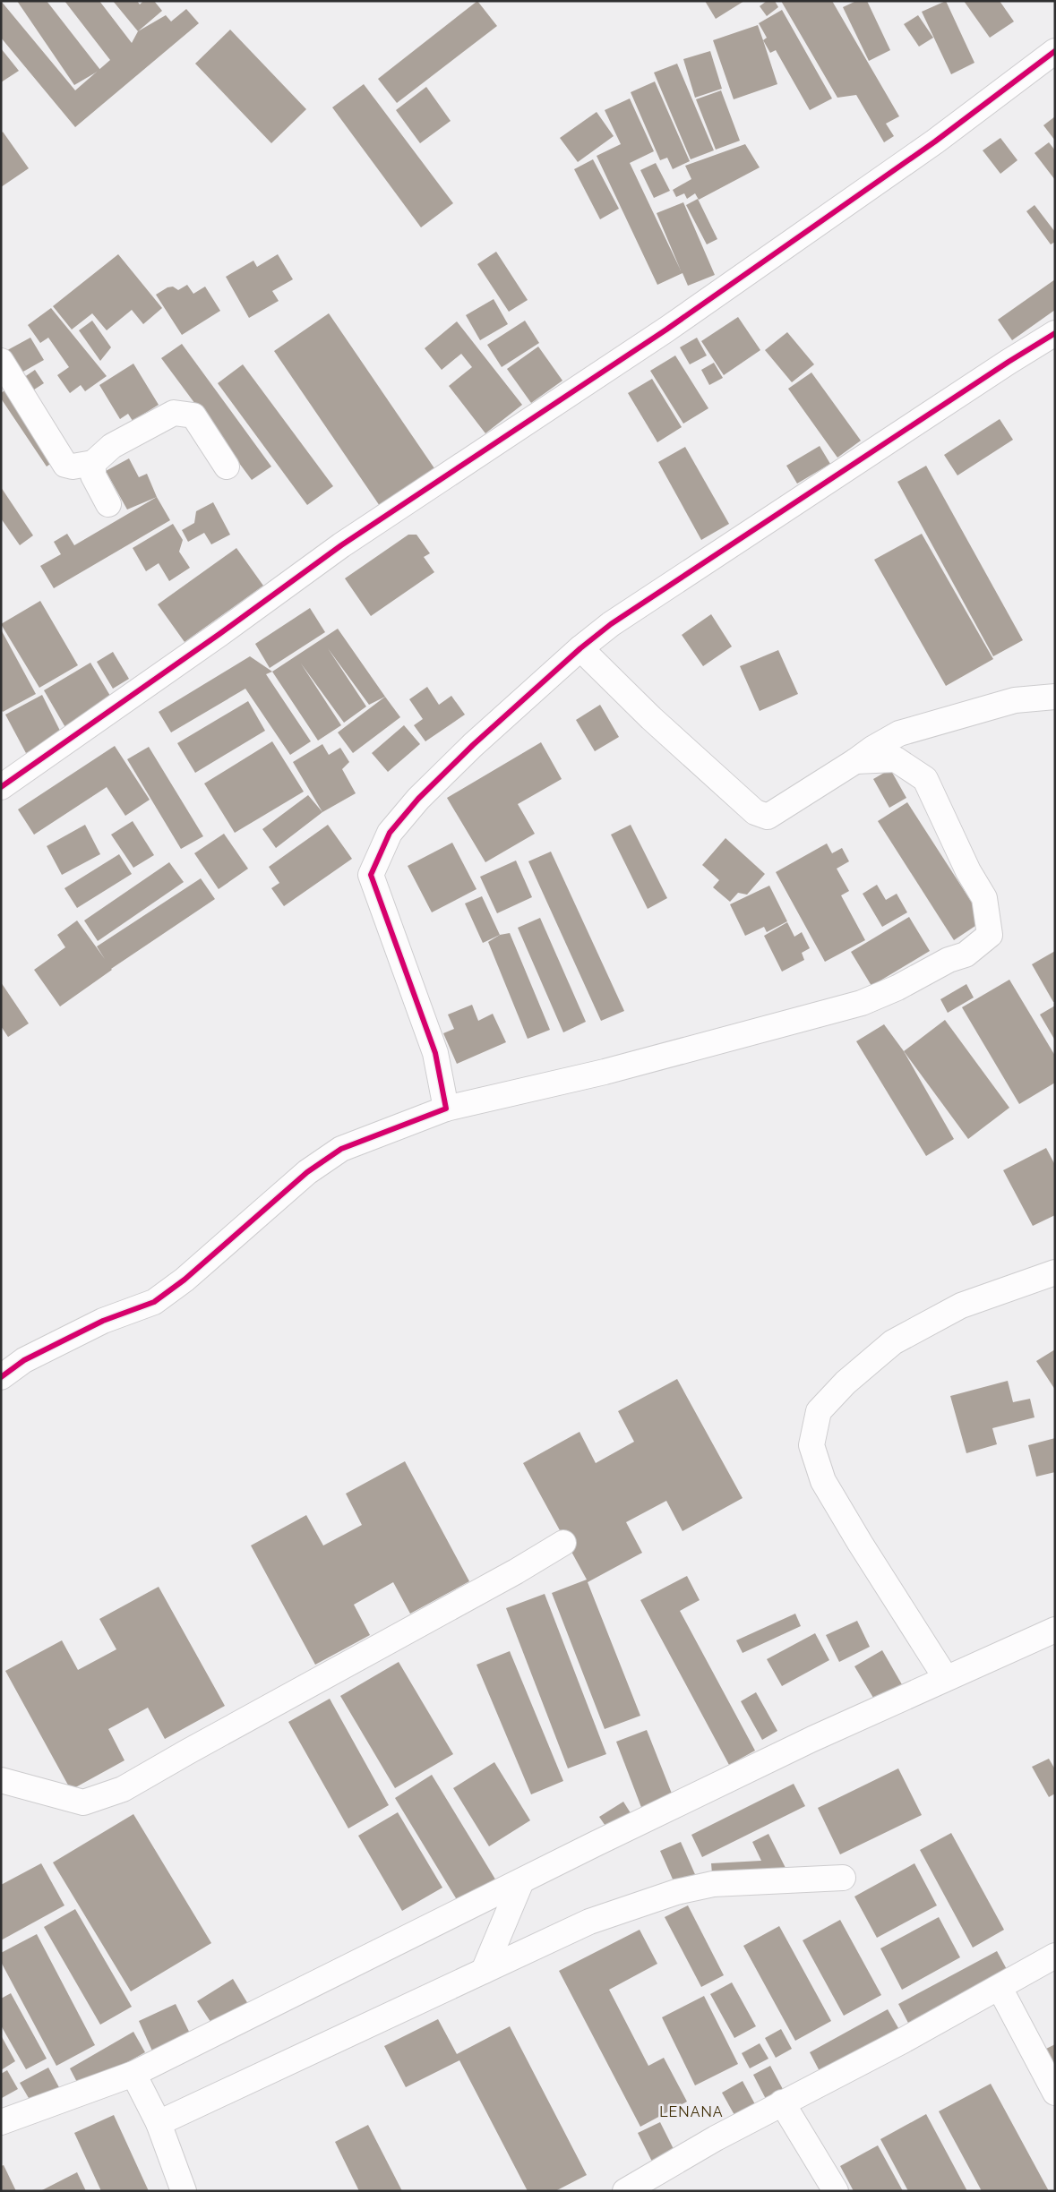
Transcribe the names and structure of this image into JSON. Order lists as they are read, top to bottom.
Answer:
{
  "districts": ["LENANA"]
}
